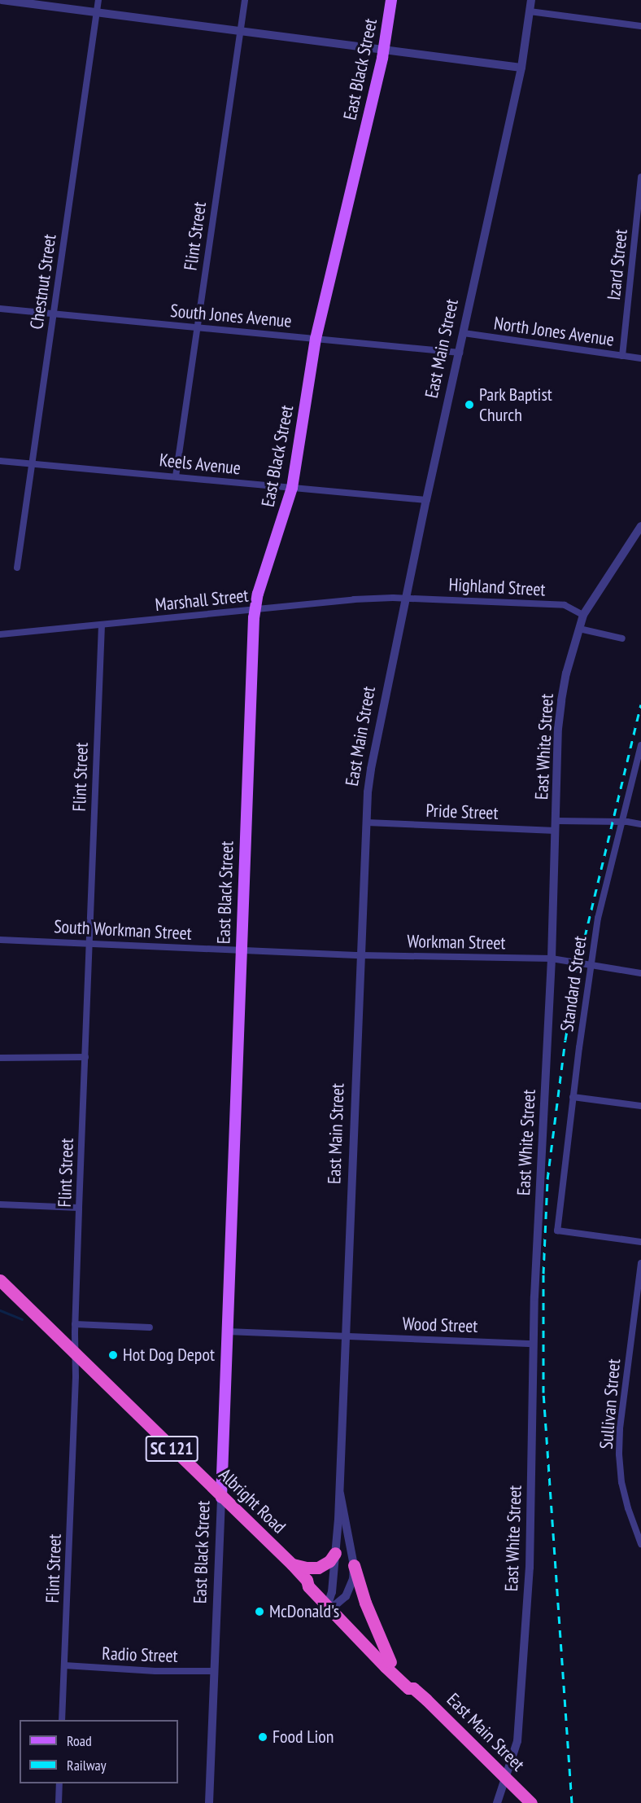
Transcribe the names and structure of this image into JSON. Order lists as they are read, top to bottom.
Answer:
{
  "streets": {
    "highway": ["East Main Street", "SC 121", "Albright Road"],
    "main road": ["East Black Street"],
    "street": [
      "Flint Street",
      "Izard Street",
      "Chestnut Street",
      "South Jones Avenue",
      "North Jones Avenue",
      "Keels Avenue",
      "Highland Street",
      "Marshall Street",
      "East White Street",
      "Pride Street",
      "South Workman Street",
      "Workman Street",
      "Standard Street",
      "Wood Street",
      "Sullivan Street",
      "Radio Street"
    ]
  },
  "crossings": [
    ["East Black Street", "South Jones Avenue"],
    ["East Black Street", "Keels Avenue"],
    ["East Black Street", "Marshall Street"],
    ["East Black Street", "South Workman Street"],
    ["East Black Street", "Wood Street"],
    ["East Black Street", "Albright Road"],
    ["East Black Street", "Radio Street"],
    ["Flint Street", "South Jones Avenue"],
    ["Flint Street", "Keels Avenue"],
    ["Flint Street", "Marshall Street"],
    ["Flint Street", "South Workman Street"],
    ["Flint Street", "Albright Road"],
    ["Flint Street", "Radio Street"],
    ["Izard Street", "North Jones Avenue"],
    ["Chestnut Street", "South Jones Avenue"],
    ["Chestnut Street", "Keels Avenue"],
    ["South Jones Avenue", "East Main Street"],
    ["North Jones Avenue", "East Main Street"],
    ["East Main Street", "Keels Avenue"],
    ["East Main Street", "Highland Street"],
    ["East Main Street", "Marshall Street"],
    ["East Main Street", "East White Street"],
    ["East Main Street", "Pride Street"],
    ["East Main Street", "South Workman Street"],
    ["East Main Street", "Workman Street"],
    ["East Main Street", "Wood Street"],
    ["East Main Street", "Albright Road"],
    ["Highland Street", "Marshall Street"],
    ["Highland Street", "East White Street"],
    ["East White Street", "Pride Street"],
    ["East White Street", "Workman Street"],
    ["East White Street", "Wood Street"],
    ["Pride Street", "Standard Street"],
    ["South Workman Street", "Workman Street"],
    ["Workman Street", "Standard Street"]
  ],
  "places": [
    "Park Baptist Church",
    "Hot Dog Depot",
    "McDonald's",
    "Food Lion"
  ],
  "legend": ["Road", "Railway"]
}
